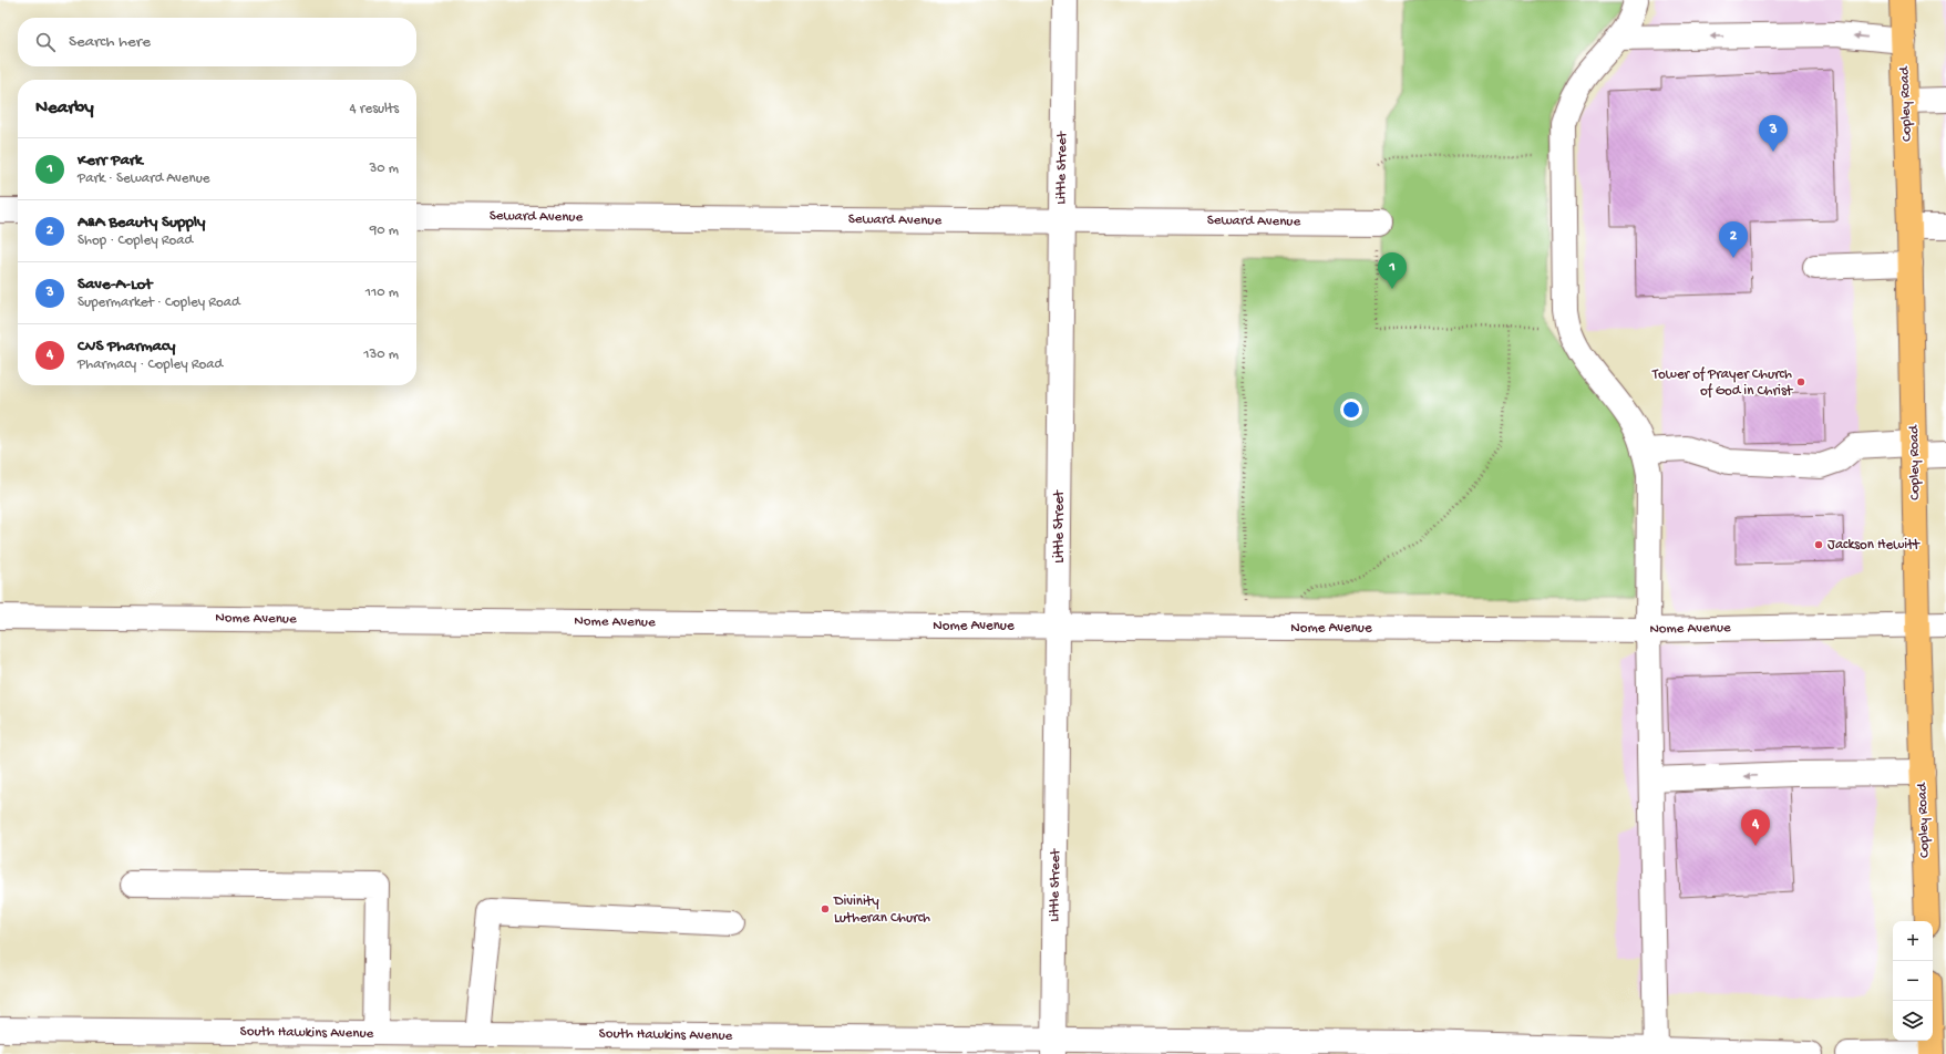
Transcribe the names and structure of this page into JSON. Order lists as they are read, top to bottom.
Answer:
{
  "streets": {
    "main road": ["Copley Road"],
    "street": [
      "Little Street",
      "Seward Avenue",
      "Nome Avenue",
      "South Hawkins Avenue"
    ]
  },
  "crossings": [
    ["Copley Road", "Nome Avenue"],
    ["Little Street", "Seward Avenue"],
    ["Little Street", "Nome Avenue"],
    ["Little Street", "South Hawkins Avenue"]
  ],
  "places": ["Tower of Prayer Church of God in Christ", "Jackson Hewitt", "Divinity Lutheran Church"],
  "page": {
    "search": "Search here",
    "heading": ["Nearby", "4 results"],
    "pins": [
      "3",
      "2",
      "1",
      "4"
    ],
    "list": [
      {
        "mark": "1",
        "name": "Kerr Park",
        "note": "Park · Seward Avenue",
        "value": "30 m"
      },
      {
        "mark": "2",
        "name": "A&A Beauty Supply",
        "note": "Shop · Copley Road",
        "value": "90 m"
      },
      {
        "mark": "3",
        "name": "Save-A-Lot",
        "note": "Supermarket · Copley Road",
        "value": "110 m"
      },
      {
        "mark": "4",
        "name": "CVS Pharmacy",
        "note": "Pharmacy · Copley Road",
        "value": "130 m"
      }
    ],
    "map_buttons": ["+", "−"]
  }
}
